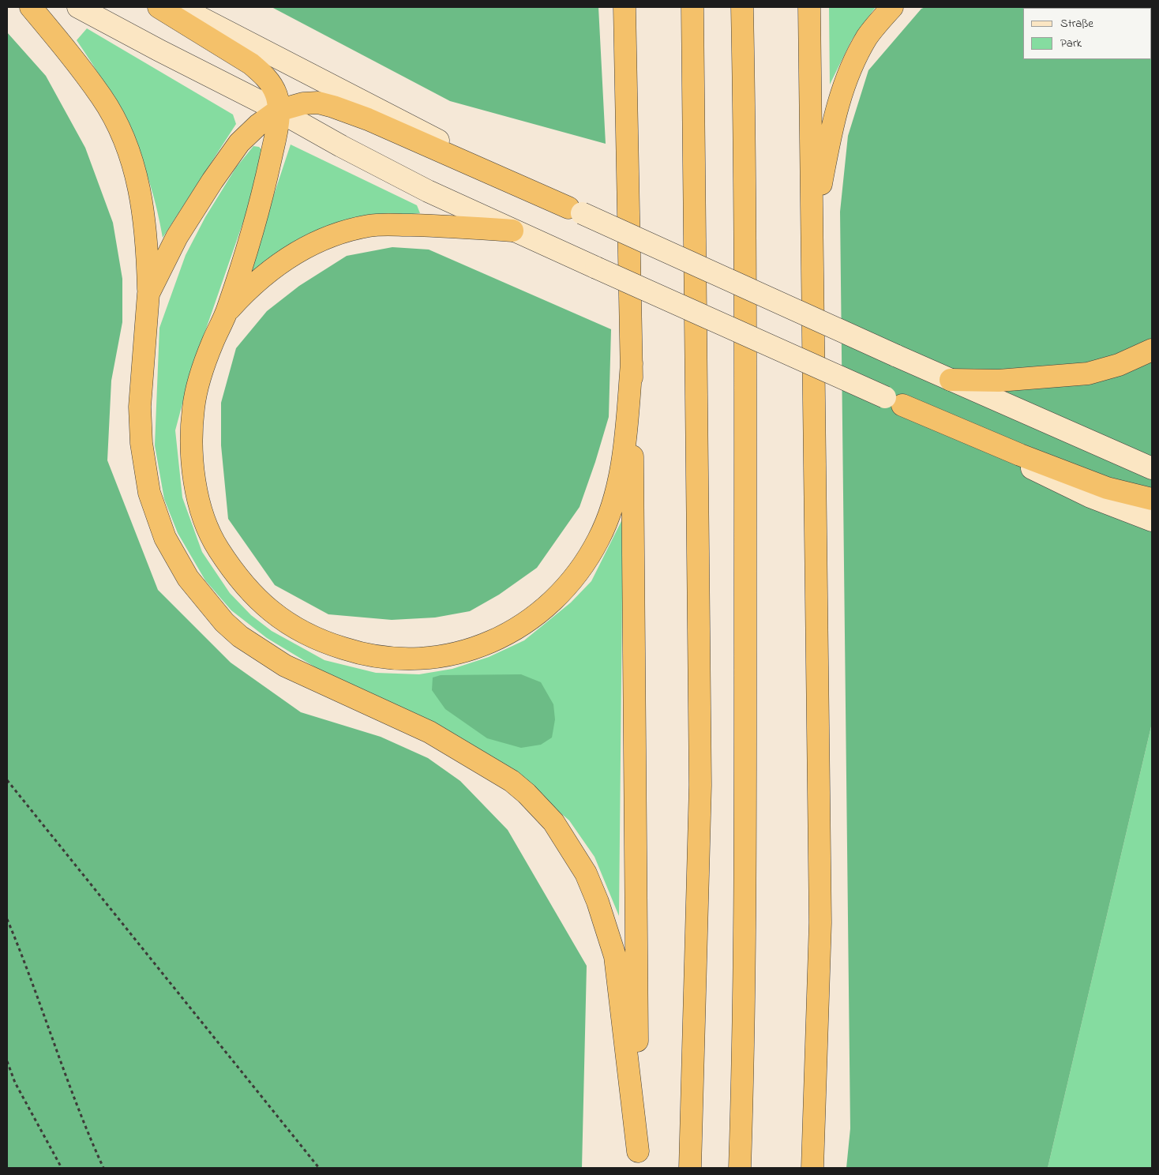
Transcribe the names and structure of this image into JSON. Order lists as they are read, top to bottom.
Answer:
{
  "legend": ["Straße", "Park"]
}
